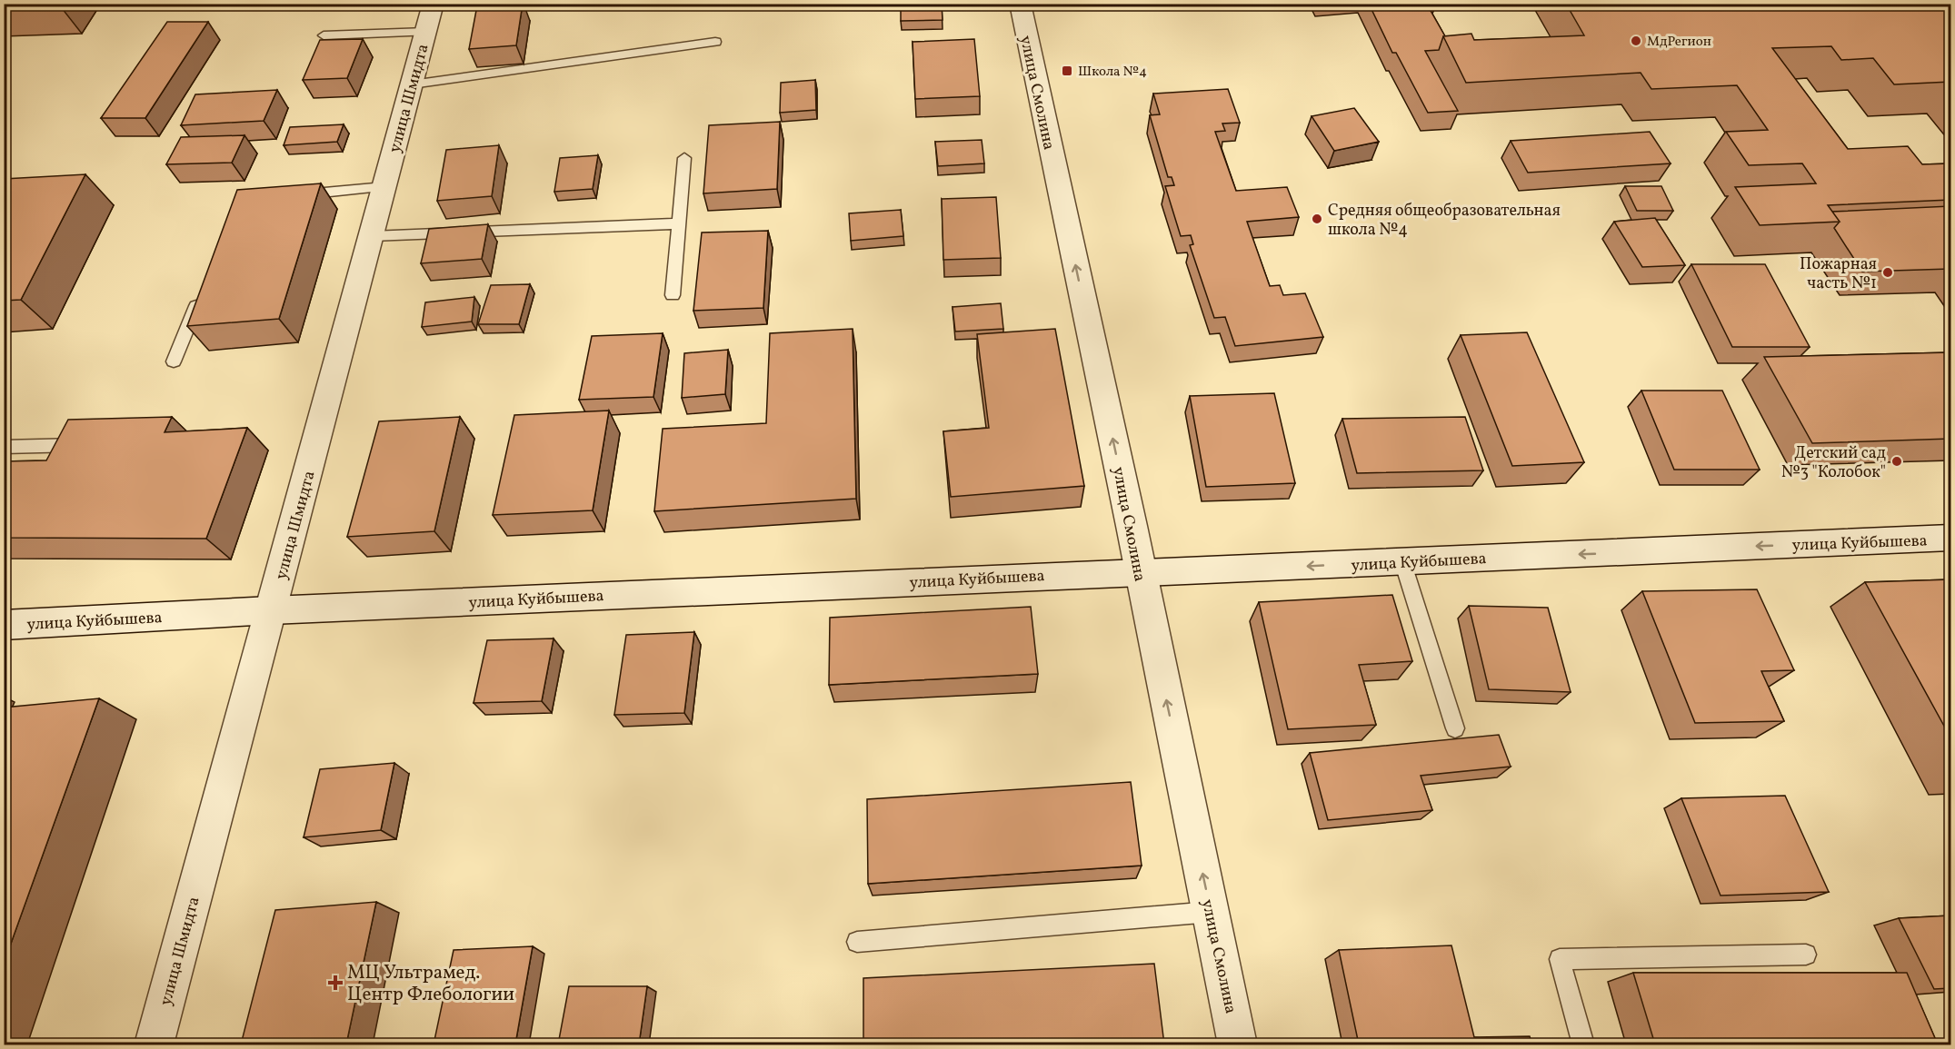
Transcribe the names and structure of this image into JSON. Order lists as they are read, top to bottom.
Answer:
{
  "streets": {
    "street": ["улица Смолина", "улица Шмидта", "улица Куйбышева"]
  },
  "crossings": [
    ["улица Смолина", "улица Куйбышева"],
    ["улица Шмидта", "улица Куйбышева"]
  ],
  "one_way": ["улица Смолина", "улица Куйбышева"],
  "places": {
    "other": [
      "МдРегион",
      "Средняя общеобразовательная школа №4",
      "Пожарная часть №1",
      "Детский сад №3 \"Колобок\""
    ],
    "transit": ["Школа №4"],
    "health": ["МЦ Ультрамед. Центр Флебологии"]
  }
}
